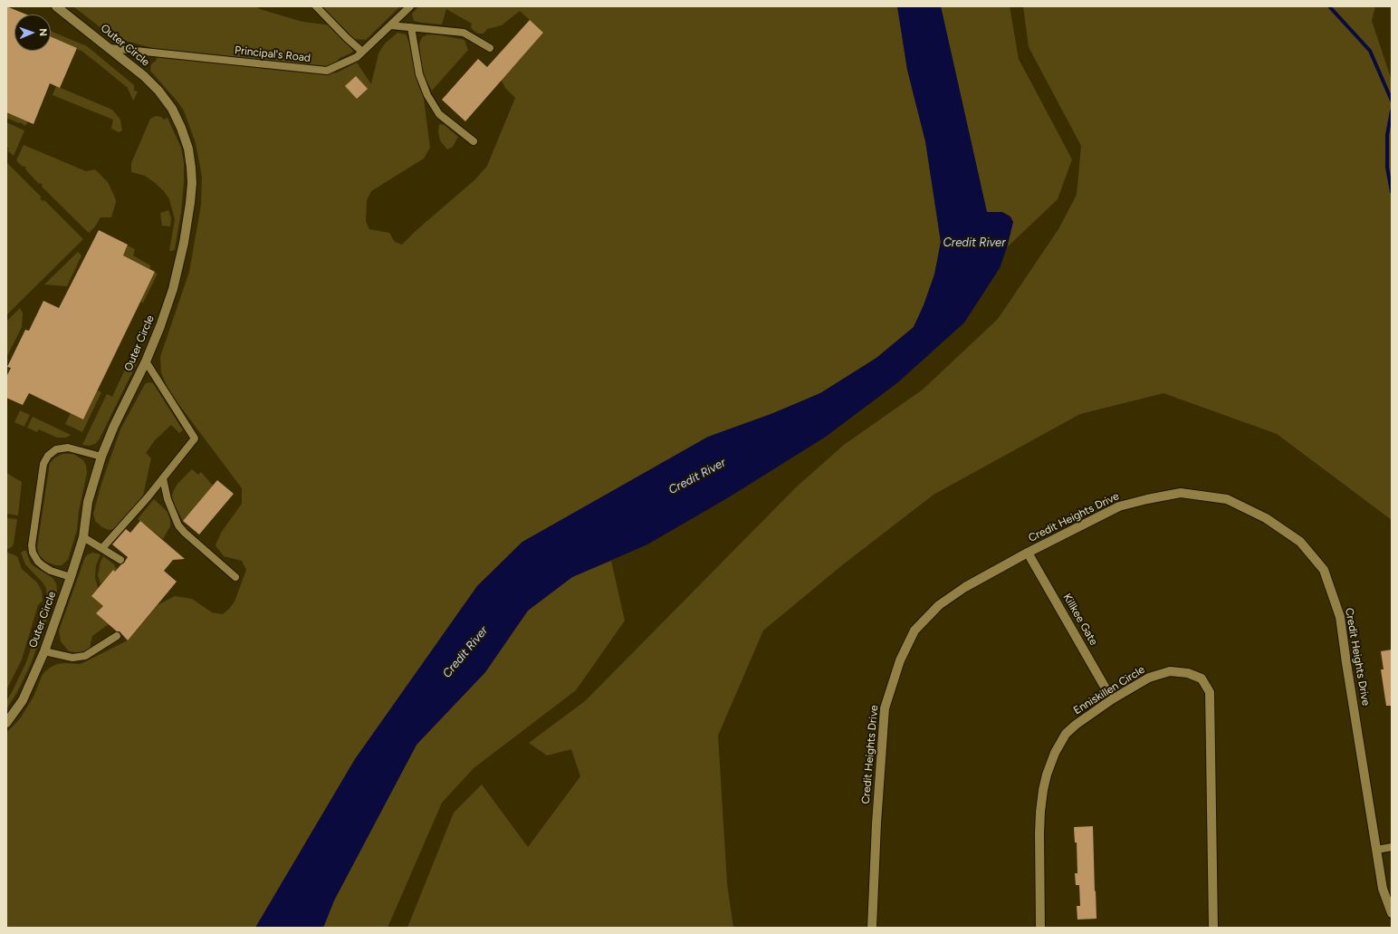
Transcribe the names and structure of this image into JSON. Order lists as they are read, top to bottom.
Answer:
{
  "streets": {
    "street": [
      "Outer Circle",
      "Credit Heights Drive",
      "Killkee Gate",
      "Enniskillen Circle"
    ],
    "lane": ["Principal's Road"]
  },
  "crossings": [
    ["Outer Circle", "Principal's Road"],
    ["Credit Heights Drive", "Killkee Gate"],
    ["Killkee Gate", "Enniskillen Circle"]
  ],
  "water": ["Credit River"],
  "north": "right"
}
